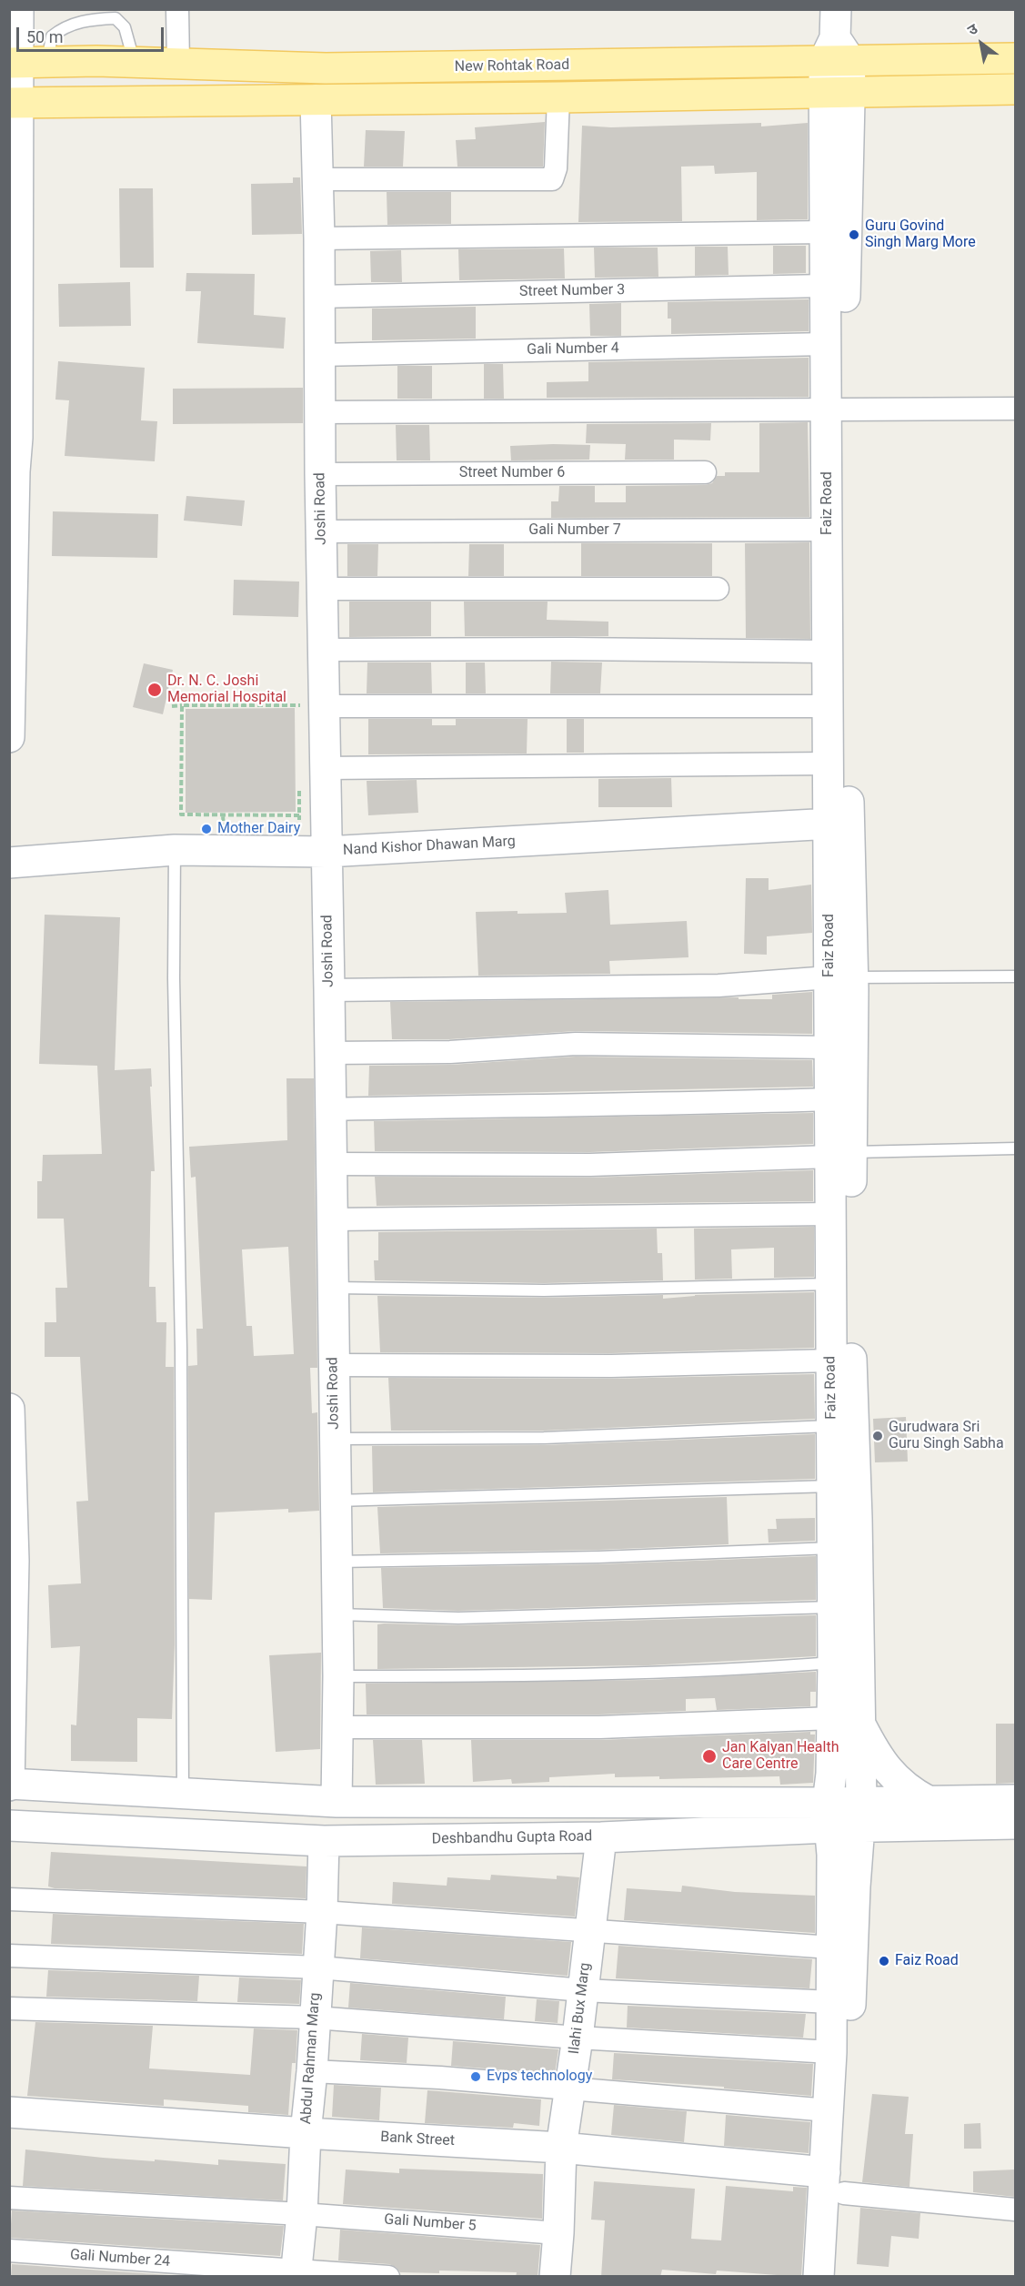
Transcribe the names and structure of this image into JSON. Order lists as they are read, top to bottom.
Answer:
{
  "streets": {
    "main road": ["New Rohtak Road"],
    "street": [
      "Street Number 3",
      "Gali Number 4",
      "Street Number 6",
      "Faiz Road",
      "Joshi Road",
      "Gali Number 7",
      "Nand Kishor Dhawan Marg",
      "Deshbandhu Gupta Road",
      "Ilahi Bux Marg",
      "Abdul Rahman Marg",
      "Bank Street",
      "Gali Number 5",
      "Gali Number 24"
    ]
  },
  "crossings": [
    ["New Rohtak Road", "Faiz Road"],
    ["New Rohtak Road", "Joshi Road"],
    ["Street Number 3", "Faiz Road"],
    ["Street Number 3", "Joshi Road"],
    ["Gali Number 4", "Faiz Road"],
    ["Gali Number 4", "Joshi Road"],
    ["Street Number 6", "Joshi Road"],
    ["Faiz Road", "Gali Number 7"],
    ["Faiz Road", "Nand Kishor Dhawan Marg"],
    ["Faiz Road", "Deshbandhu Gupta Road"],
    ["Faiz Road", "Bank Street"],
    ["Joshi Road", "Gali Number 7"],
    ["Joshi Road", "Nand Kishor Dhawan Marg"],
    ["Joshi Road", "Deshbandhu Gupta Road"],
    ["Deshbandhu Gupta Road", "Ilahi Bux Marg"],
    ["Deshbandhu Gupta Road", "Abdul Rahman Marg"],
    ["Ilahi Bux Marg", "Bank Street"],
    ["Ilahi Bux Marg", "Gali Number 5"],
    ["Abdul Rahman Marg", "Bank Street"],
    ["Abdul Rahman Marg", "Gali Number 5"],
    ["Abdul Rahman Marg", "Gali Number 24"]
  ],
  "places": [
    "Guru Govind Singh Marg More",
    "Dr. N. C. Joshi Memorial Hospital",
    "Mother Dairy",
    "Gurudwara Sri Guru Singh Sabha",
    "Jan Kalyan Health Care Centre",
    "Faiz Road",
    "Evps technology"
  ],
  "scale_bar": "50 m",
  "north": "top left"
}
